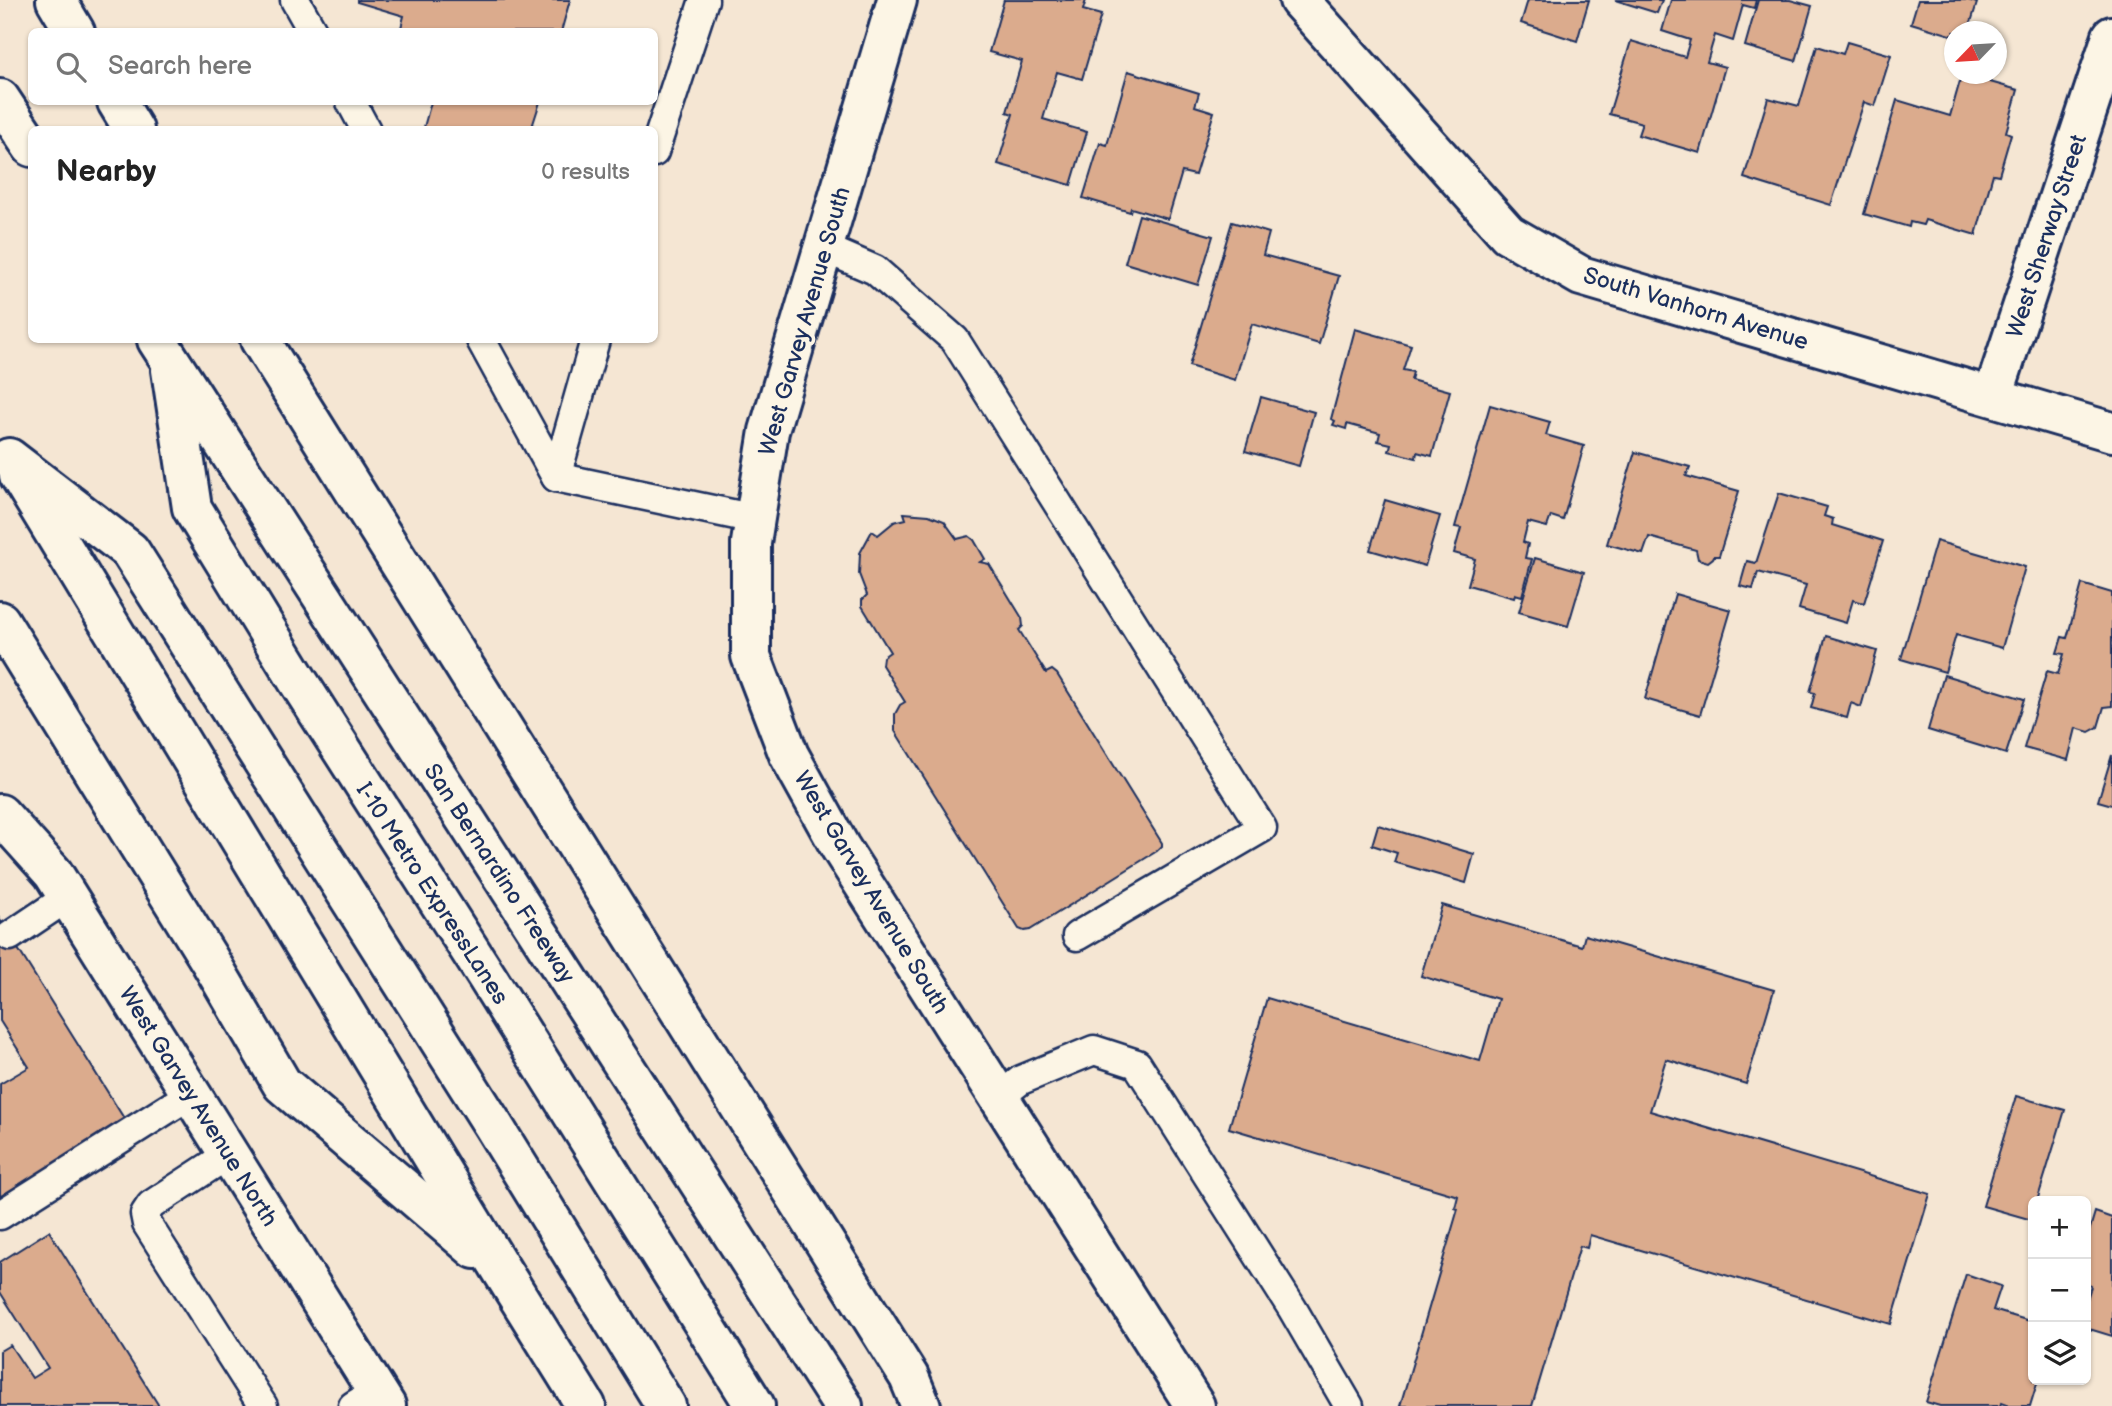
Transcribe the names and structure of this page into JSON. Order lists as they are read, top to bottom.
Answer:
{
  "streets": {
    "main road": [
      "West Sherway Street",
      "South Vanhorn Avenue",
      "West Garvey Avenue South",
      "San Bernardino Freeway",
      "I-10 Metro ExpressLanes",
      "West Garvey Avenue North"
    ]
  },
  "crossings": [
    ["West Sherway Street", "South Vanhorn Avenue"],
    ["San Bernardino Freeway", "I-10 Metro ExpressLanes"]
  ],
  "north": "bottom left",
  "page": {
    "search": "Search here",
    "heading": ["Nearby", "0 results"],
    "map_buttons": ["+", "−"]
  }
}
